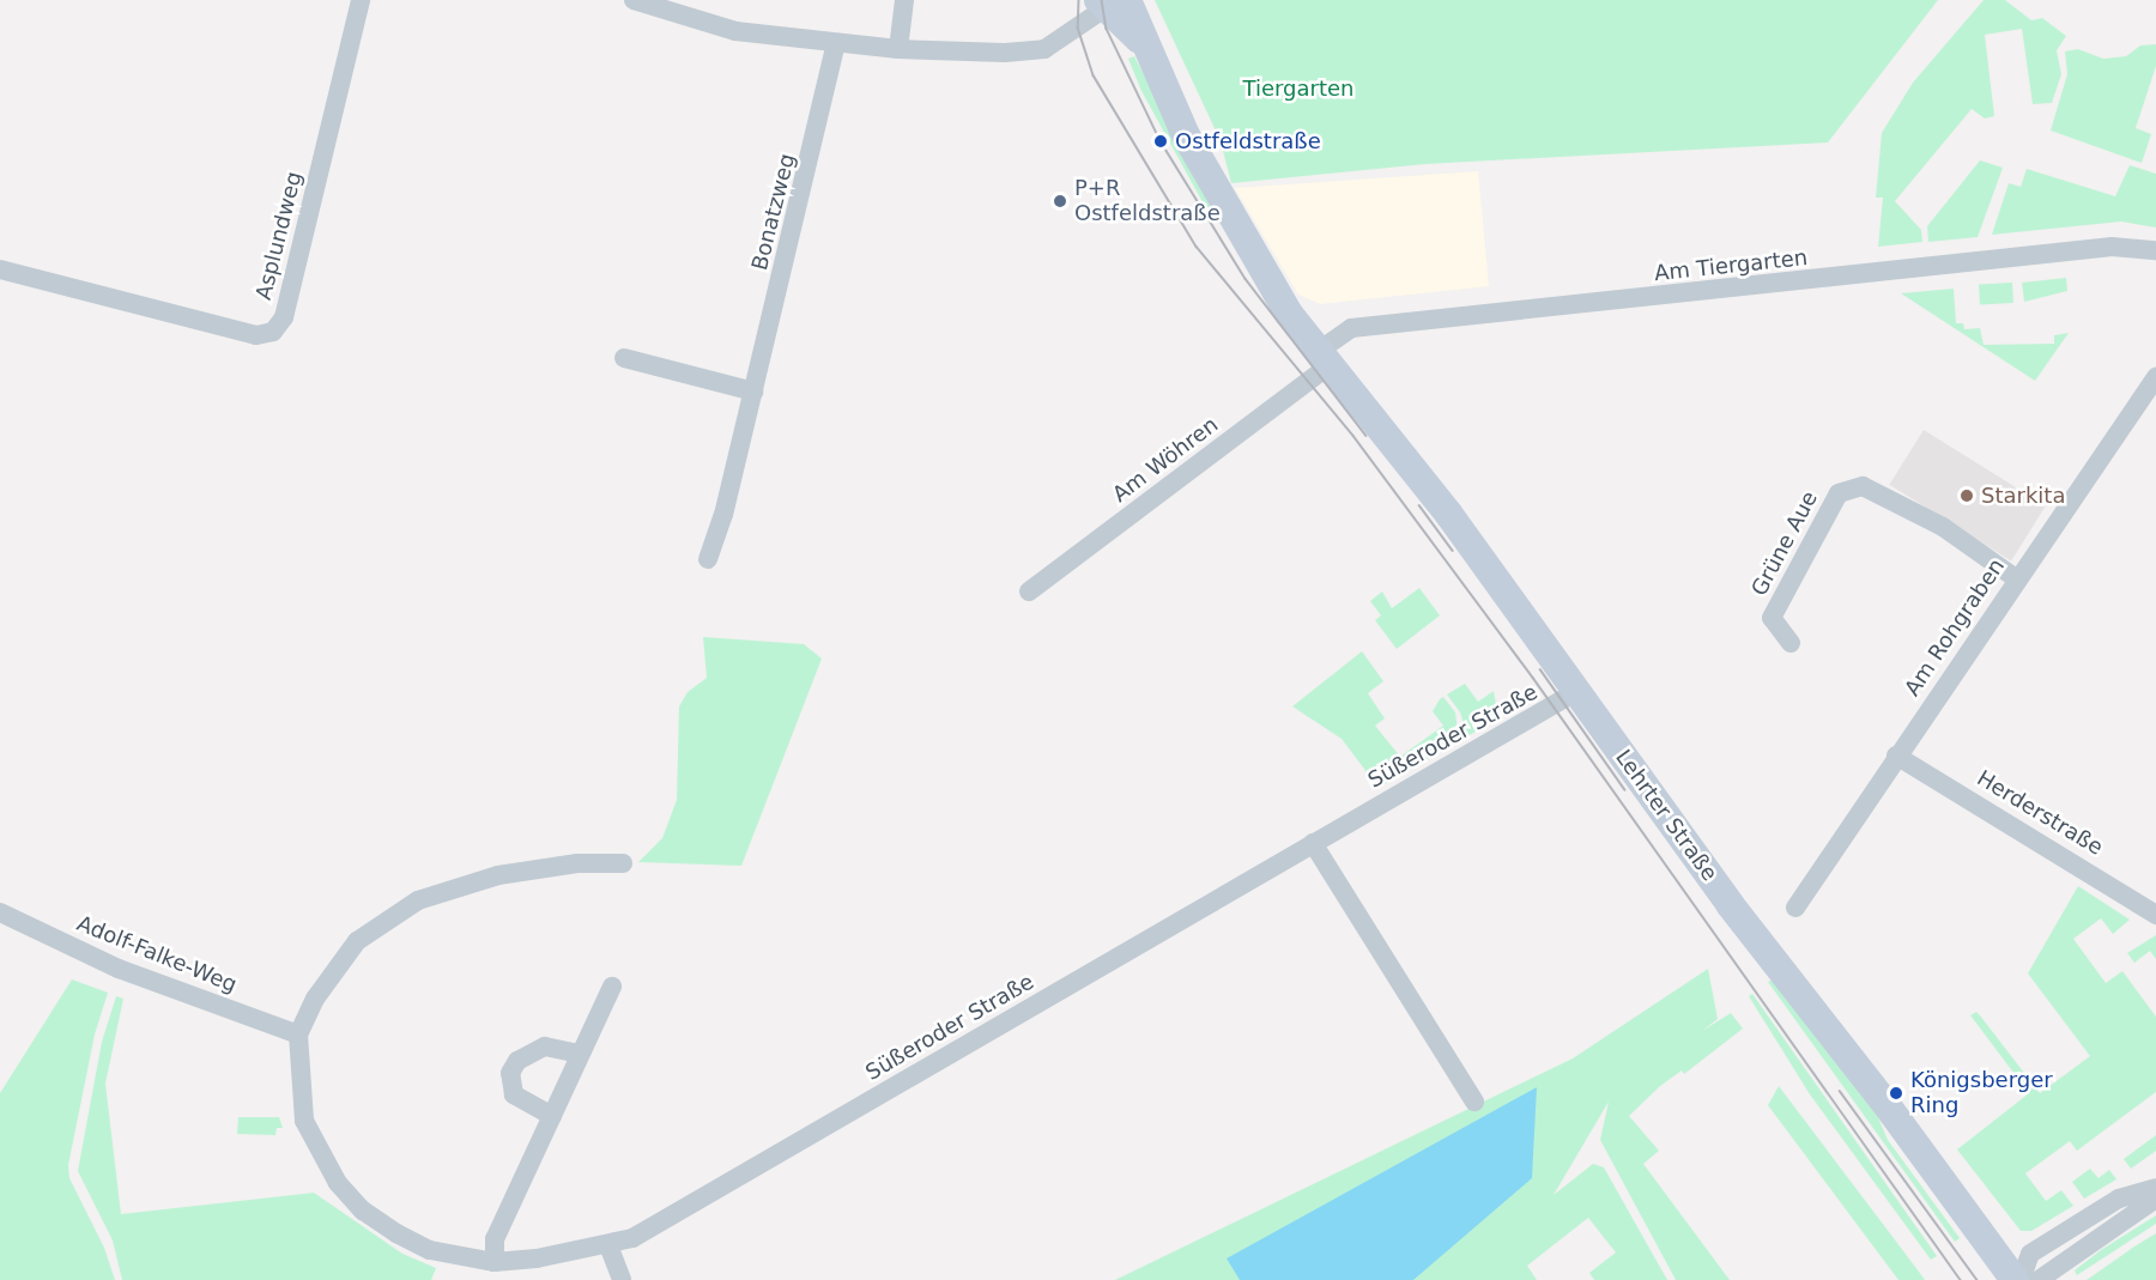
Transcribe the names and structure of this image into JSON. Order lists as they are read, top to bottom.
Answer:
{
  "streets": {
    "main road": ["Lehrter Straße"],
    "street": [
      "Bonatzweg",
      "Asplundweg",
      "Am Tiergarten",
      "Am Wöhren",
      "Grüne Aue",
      "Am Rohgraben",
      "Süßeroder Straße",
      "Herderstraße",
      "Adolf-Falke-Weg"
    ]
  },
  "crossings": [
    ["Am Tiergarten", "Am Wöhren"],
    ["Am Tiergarten", "Lehrter Straße"],
    ["Am Wöhren", "Lehrter Straße"],
    ["Grüne Aue", "Am Rohgraben"],
    ["Am Rohgraben", "Herderstraße"],
    ["Süßeroder Straße", "Lehrter Straße"],
    ["Süßeroder Straße", "Adolf-Falke-Weg"]
  ],
  "parks": ["Tiergarten"],
  "places": [
    "Ostfeldstraße",
    "P+R Ostfeldstraße",
    "Starkita",
    "Königsberger Ring"
  ]
}
